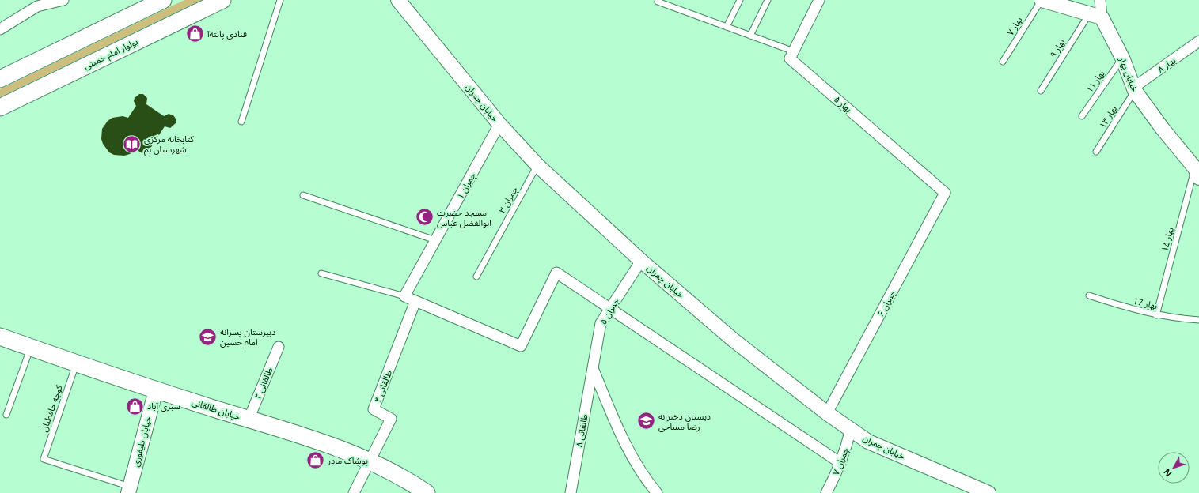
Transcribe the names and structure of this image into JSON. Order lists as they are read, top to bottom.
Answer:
{
  "streets": {
    "main road": [
      "بولوار امام خمینی",
      "خیابان بهار",
      "خیابان چمران",
      "خیابان طالقانی",
      "خیابان طیفوری"
    ],
    "street": [
      "بهار ۸",
      "بهار ۵",
      "چمران ۱",
      "چمران ۶",
      "چمران ۵",
      "طالقانی ۲",
      "طالقانی ۴",
      "طالقانی ۸",
      "چمران ۷"
    ],
    "lane": [
      "بهار ۷",
      "بهار ۹",
      "بهار ۱۱",
      "بهار ۱۳",
      "چمران ۳",
      "بهار ۱۵",
      "بهار 17",
      "کوچه حافظیان"
    ]
  },
  "crossings": [
    ["بهار ۹", "خیابان بهار"],
    ["بهار ۸", "خیابان بهار"],
    ["بهار ۸", "بهار ۱۳"],
    ["خیابان بهار", "بهار ۱۱"],
    ["خیابان بهار", "بهار ۱۳"],
    ["خیابان بهار", "بهار ۱۵"],
    ["خیابان چمران", "چمران ۱"],
    ["خیابان چمران", "چمران ۳"],
    ["خیابان چمران", "چمران ۶"],
    ["خیابان چمران", "چمران ۵"],
    ["خیابان چمران", "چمران ۷"],
    ["بهار ۵", "چمران ۶"],
    ["بهار ۱۵", "بهار 17"],
    ["چمران ۵", "طالقانی ۸"],
    ["طالقانی ۲", "خیابان طالقانی"],
    ["طالقانی ۴", "خیابان طالقانی"],
    ["کوچه حافظیان", "خیابان طالقانی"],
    ["کوچه حافظیان", "خیابان طیفوری"],
    ["خیابان طالقانی", "خیابان طیفوری"]
  ],
  "places": {
    "shop": ["قنادی پانته‌آ", "سبزی آباد", "پوشاک مادر"],
    "library": ["کتابخانه مرکزی شهرستان بم"],
    "mosque": ["مسجد حضرت ابوالفضل عباس"],
    "school or university": ["دبیرستان پسرانه امام حسین", "دبستان دخترانه رضا مساحی"]
  },
  "north": "bottom left"
}
